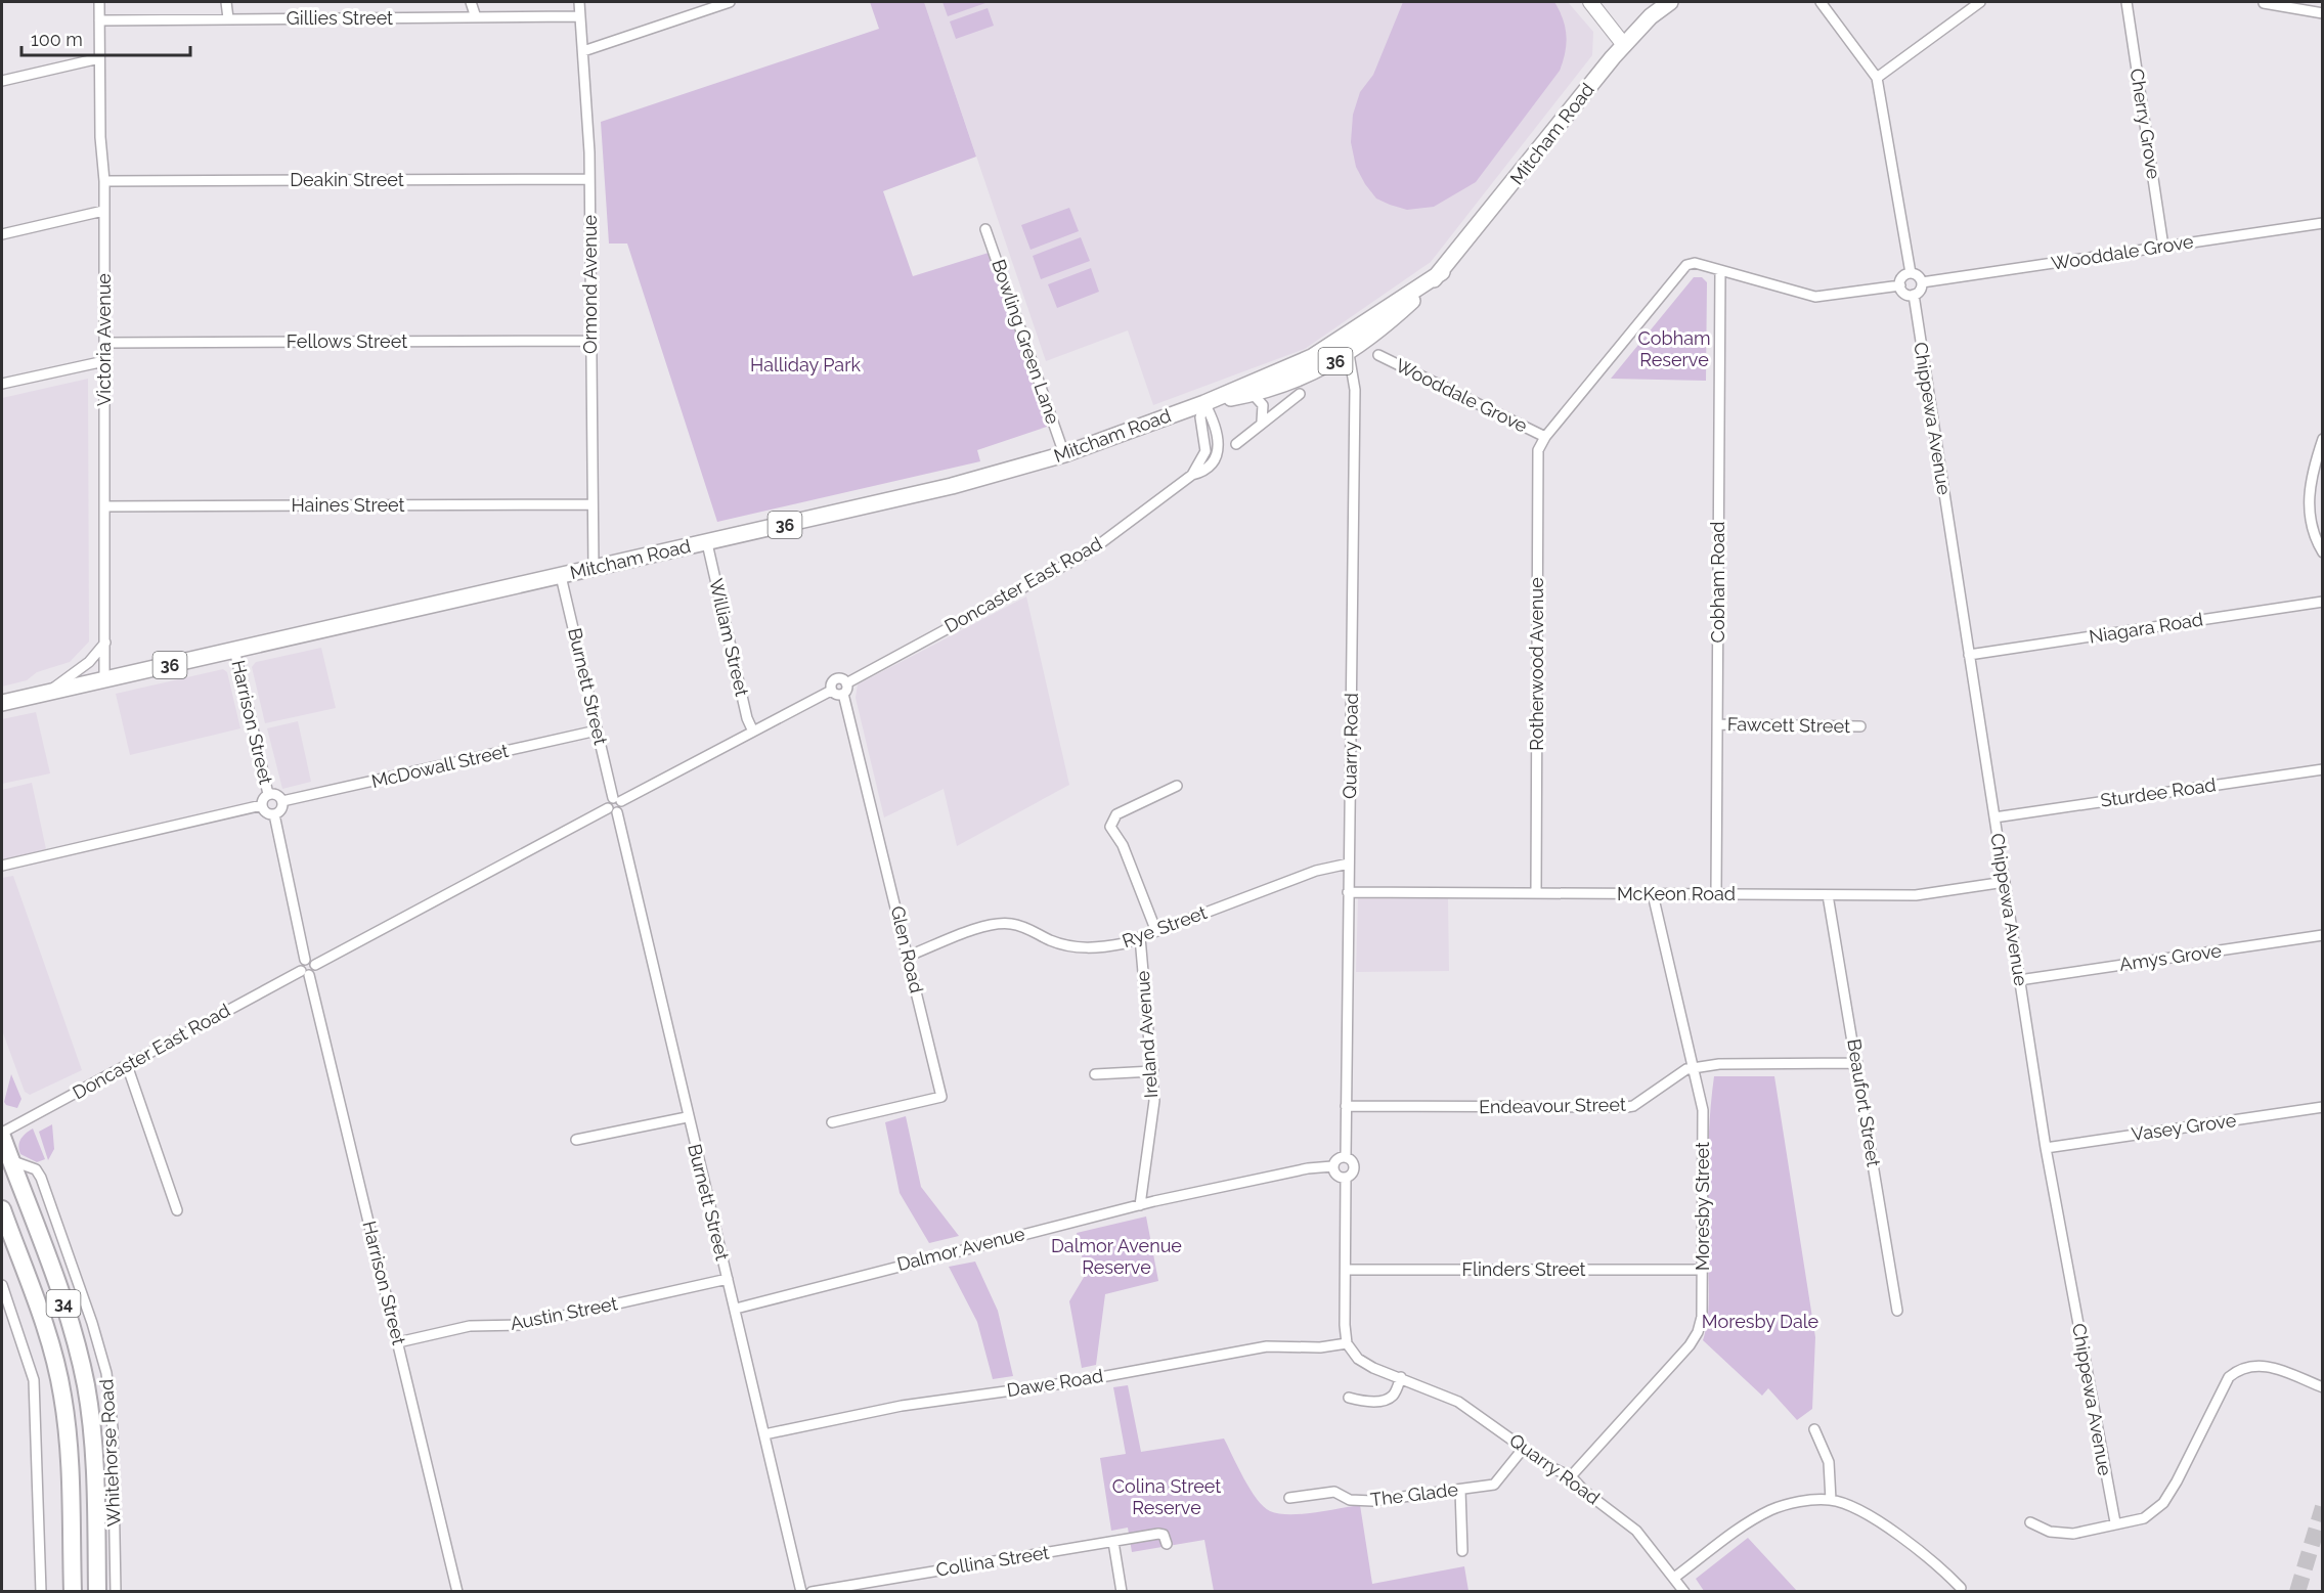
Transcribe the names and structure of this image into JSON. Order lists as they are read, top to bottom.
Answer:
{
  "streets": {
    "highway": ["34", "Whitehorse Road"],
    "main road": ["Mitcham Road", "36"],
    "street": [
      "Gillies Street",
      "Cherry Grove",
      "Deakin Street",
      "Wooddale Grove",
      "Ormond Avenue",
      "Victoria Avenue",
      "Fellows Street",
      "Bowling Green Lane",
      "Chippewa Avenue",
      "Haines Street",
      "Cobham Road",
      "Doncaster East Road",
      "Niagara Road",
      "William Street",
      "Rotherwood Avenue",
      "Burnett Street",
      "Harrison Street",
      "Fawcett Street",
      "Quarry Road",
      "McDowall Street",
      "Sturdee Road",
      "McKeon Road",
      "Rye Street",
      "Glen Road",
      "Amys Grove",
      "Ireland Avenue",
      "Beaufort Street",
      "Endeavour Street",
      "Vasey Grove",
      "Moresby Street",
      "Dalmor Avenue",
      "Flinders Street",
      "Austin Street",
      "Dawe Road",
      "The Glade",
      "Collina Street"
    ]
  },
  "crossings": [
    ["Gillies Street", "Ormond Avenue"],
    ["Gillies Street", "Victoria Avenue"],
    ["Cherry Grove", "Wooddale Grove"],
    ["Mitcham Road", "Ormond Avenue"],
    ["Mitcham Road", "Victoria Avenue"],
    ["Mitcham Road", "Bowling Green Lane"],
    ["Mitcham Road", "Doncaster East Road"],
    ["Mitcham Road", "William Street"],
    ["Mitcham Road", "Burnett Street"],
    ["Mitcham Road", "Harrison Street"],
    ["Mitcham Road", "Quarry Road"],
    ["Deakin Street", "Ormond Avenue"],
    ["Deakin Street", "Victoria Avenue"],
    ["Wooddale Grove", "Chippewa Avenue"],
    ["Wooddale Grove", "Cobham Road"],
    ["Wooddale Grove", "Rotherwood Avenue"],
    ["Ormond Avenue", "Fellows Street"],
    ["Ormond Avenue", "Haines Street"],
    ["Victoria Avenue", "Fellows Street"],
    ["Victoria Avenue", "Haines Street"],
    ["Chippewa Avenue", "Niagara Road"],
    ["Chippewa Avenue", "Sturdee Road"],
    ["Chippewa Avenue", "McKeon Road"],
    ["Chippewa Avenue", "Amys Grove"],
    ["Chippewa Avenue", "Vasey Grove"],
    ["Cobham Road", "Fawcett Street"],
    ["Cobham Road", "McKeon Road"],
    ["Doncaster East Road", "Harrison Street"],
    ["Doncaster East Road", "Glen Road"],
    ["Doncaster East Road", "Whitehorse Road"],
    ["Rotherwood Avenue", "McKeon Road"],
    ["Burnett Street", "McDowall Street"],
    ["Burnett Street", "Dalmor Avenue"],
    ["Burnett Street", "Austin Street"],
    ["Burnett Street", "Dawe Road"],
    ["Harrison Street", "McDowall Street"],
    ["Harrison Street", "Austin Street"],
    ["Quarry Road", "McKeon Road"],
    ["Quarry Road", "Rye Street"],
    ["Quarry Road", "Endeavour Street"],
    ["Quarry Road", "Moresby Street"],
    ["Quarry Road", "Dalmor Avenue"],
    ["Quarry Road", "Flinders Street"],
    ["Quarry Road", "Dawe Road"],
    ["Quarry Road", "The Glade"],
    ["McKeon Road", "Beaufort Street"],
    ["McKeon Road", "Moresby Street"],
    ["Rye Street", "Glen Road"],
    ["Rye Street", "Ireland Avenue"],
    ["Ireland Avenue", "Dalmor Avenue"],
    ["Beaufort Street", "Endeavour Street"],
    ["Endeavour Street", "Moresby Street"],
    ["Moresby Street", "Flinders Street"]
  ],
  "parks": [
    "Cobham Reserve",
    "Halliday Park",
    "Dalmor Avenue Reserve",
    "Moresby Dale",
    "Colina Street Reserve"
  ],
  "scale_bar": "100 m"
}
